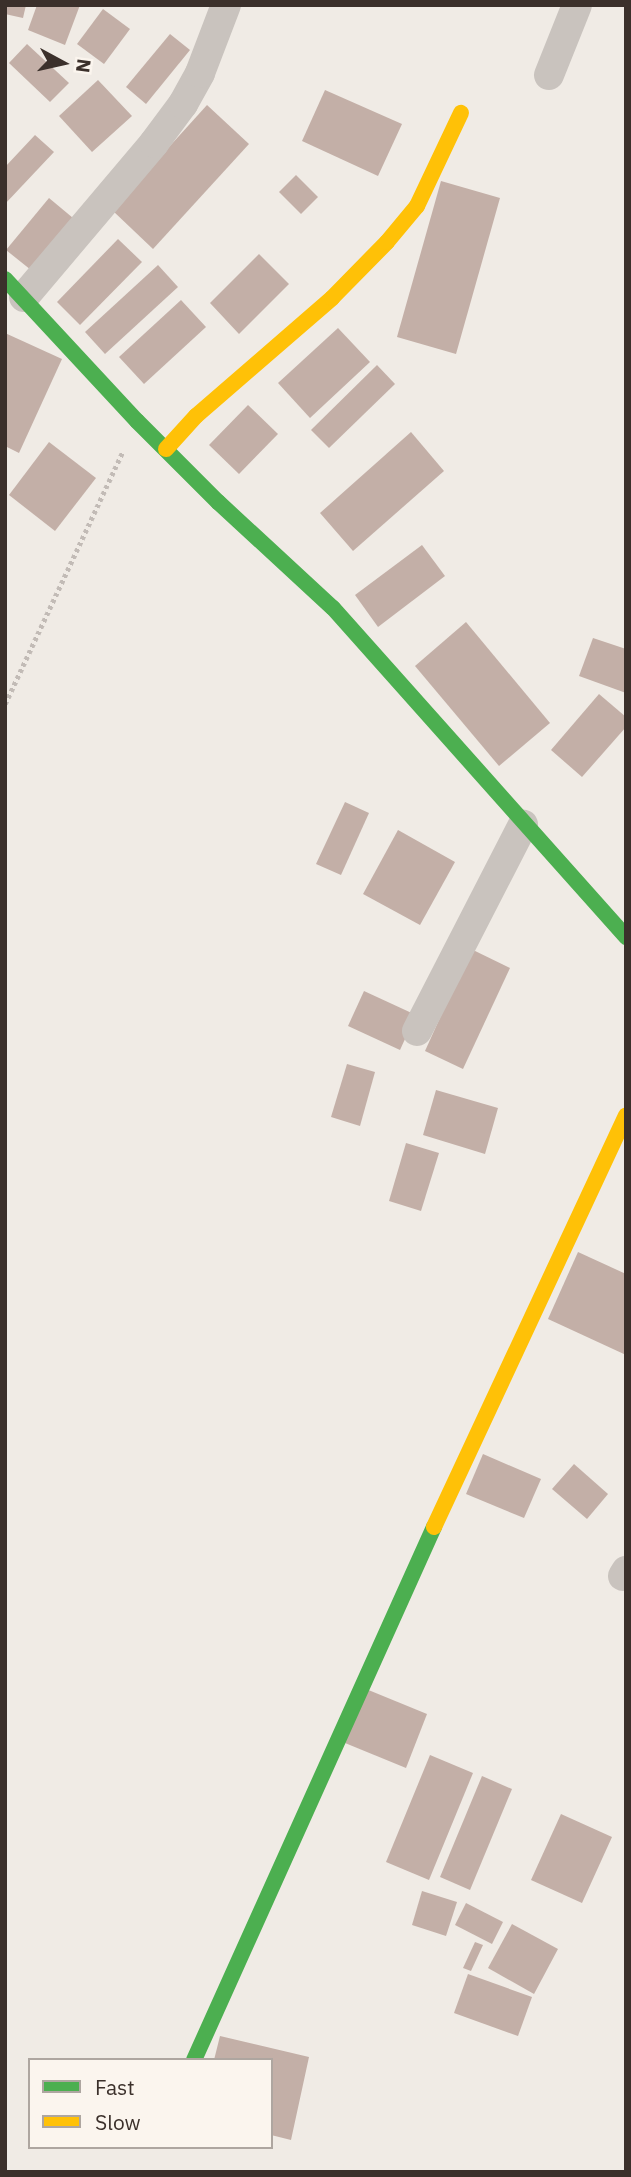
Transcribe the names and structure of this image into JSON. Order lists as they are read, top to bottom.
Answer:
{
  "legend": ["Fast", "Slow"],
  "north": "right"
}
